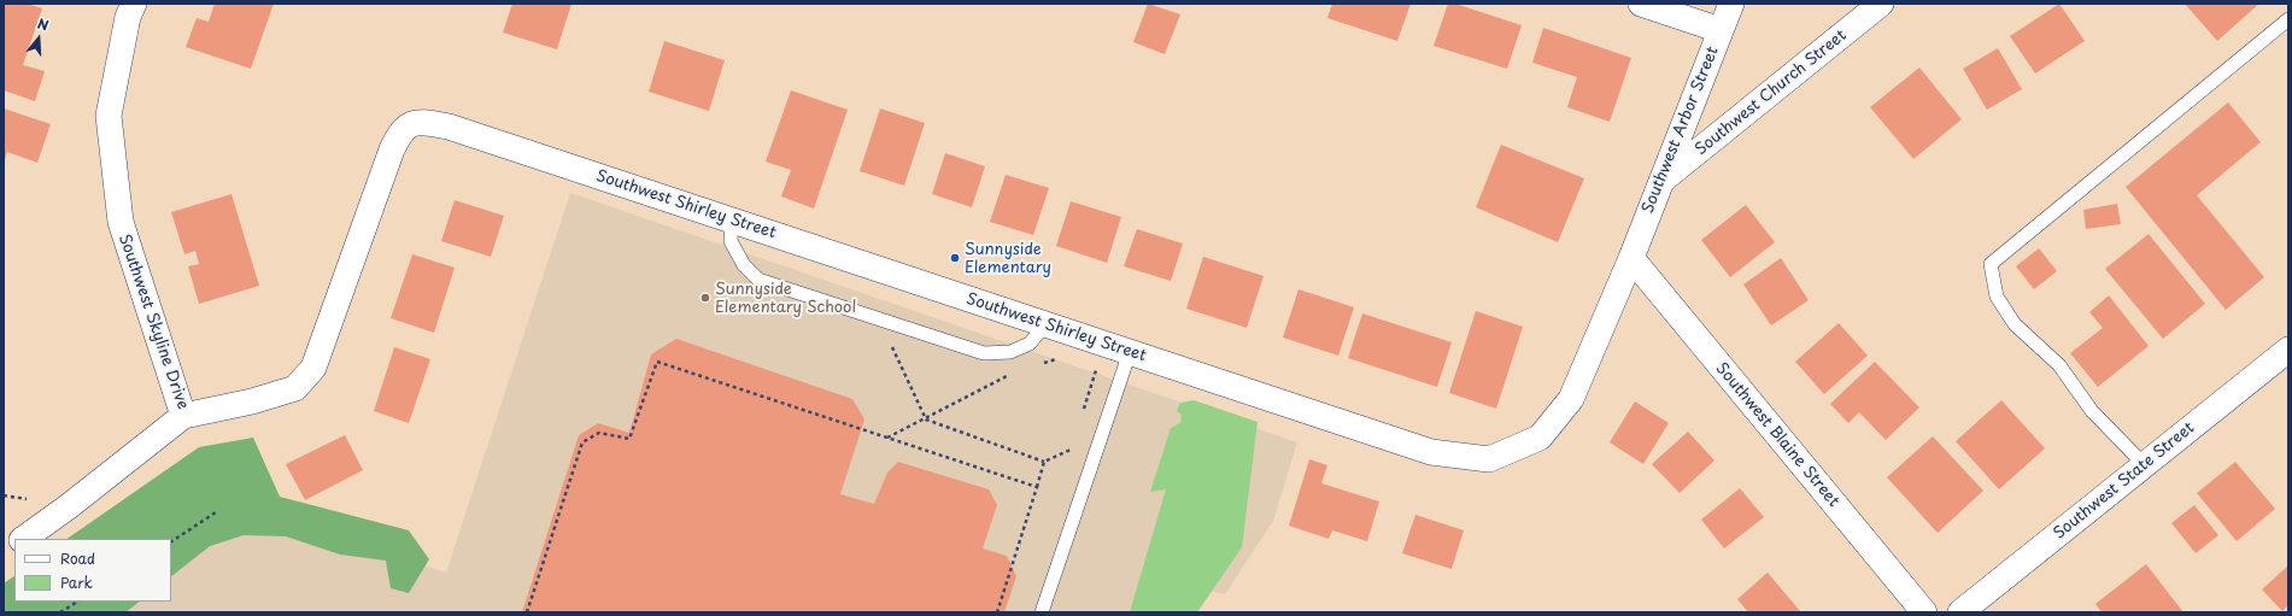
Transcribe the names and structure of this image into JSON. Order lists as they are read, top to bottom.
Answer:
{
  "streets": {
    "street": [
      "Southwest Church Street",
      "Southwest Arbor Street",
      "Southwest Shirley Street",
      "Southwest Skyline Drive",
      "Southwest Blaine Street",
      "Southwest State Street"
    ]
  },
  "crossings": [
    ["Southwest Church Street", "Southwest Arbor Street"],
    ["Southwest Arbor Street", "Southwest Shirley Street"],
    ["Southwest Arbor Street", "Southwest Blaine Street"],
    ["Southwest Shirley Street", "Southwest Skyline Drive"],
    ["Southwest Shirley Street", "Southwest Blaine Street"]
  ],
  "places": ["Sunnyside Elementary", "Sunnyside Elementary School"],
  "legend": ["Road", "Park"],
  "north": "top"
}
